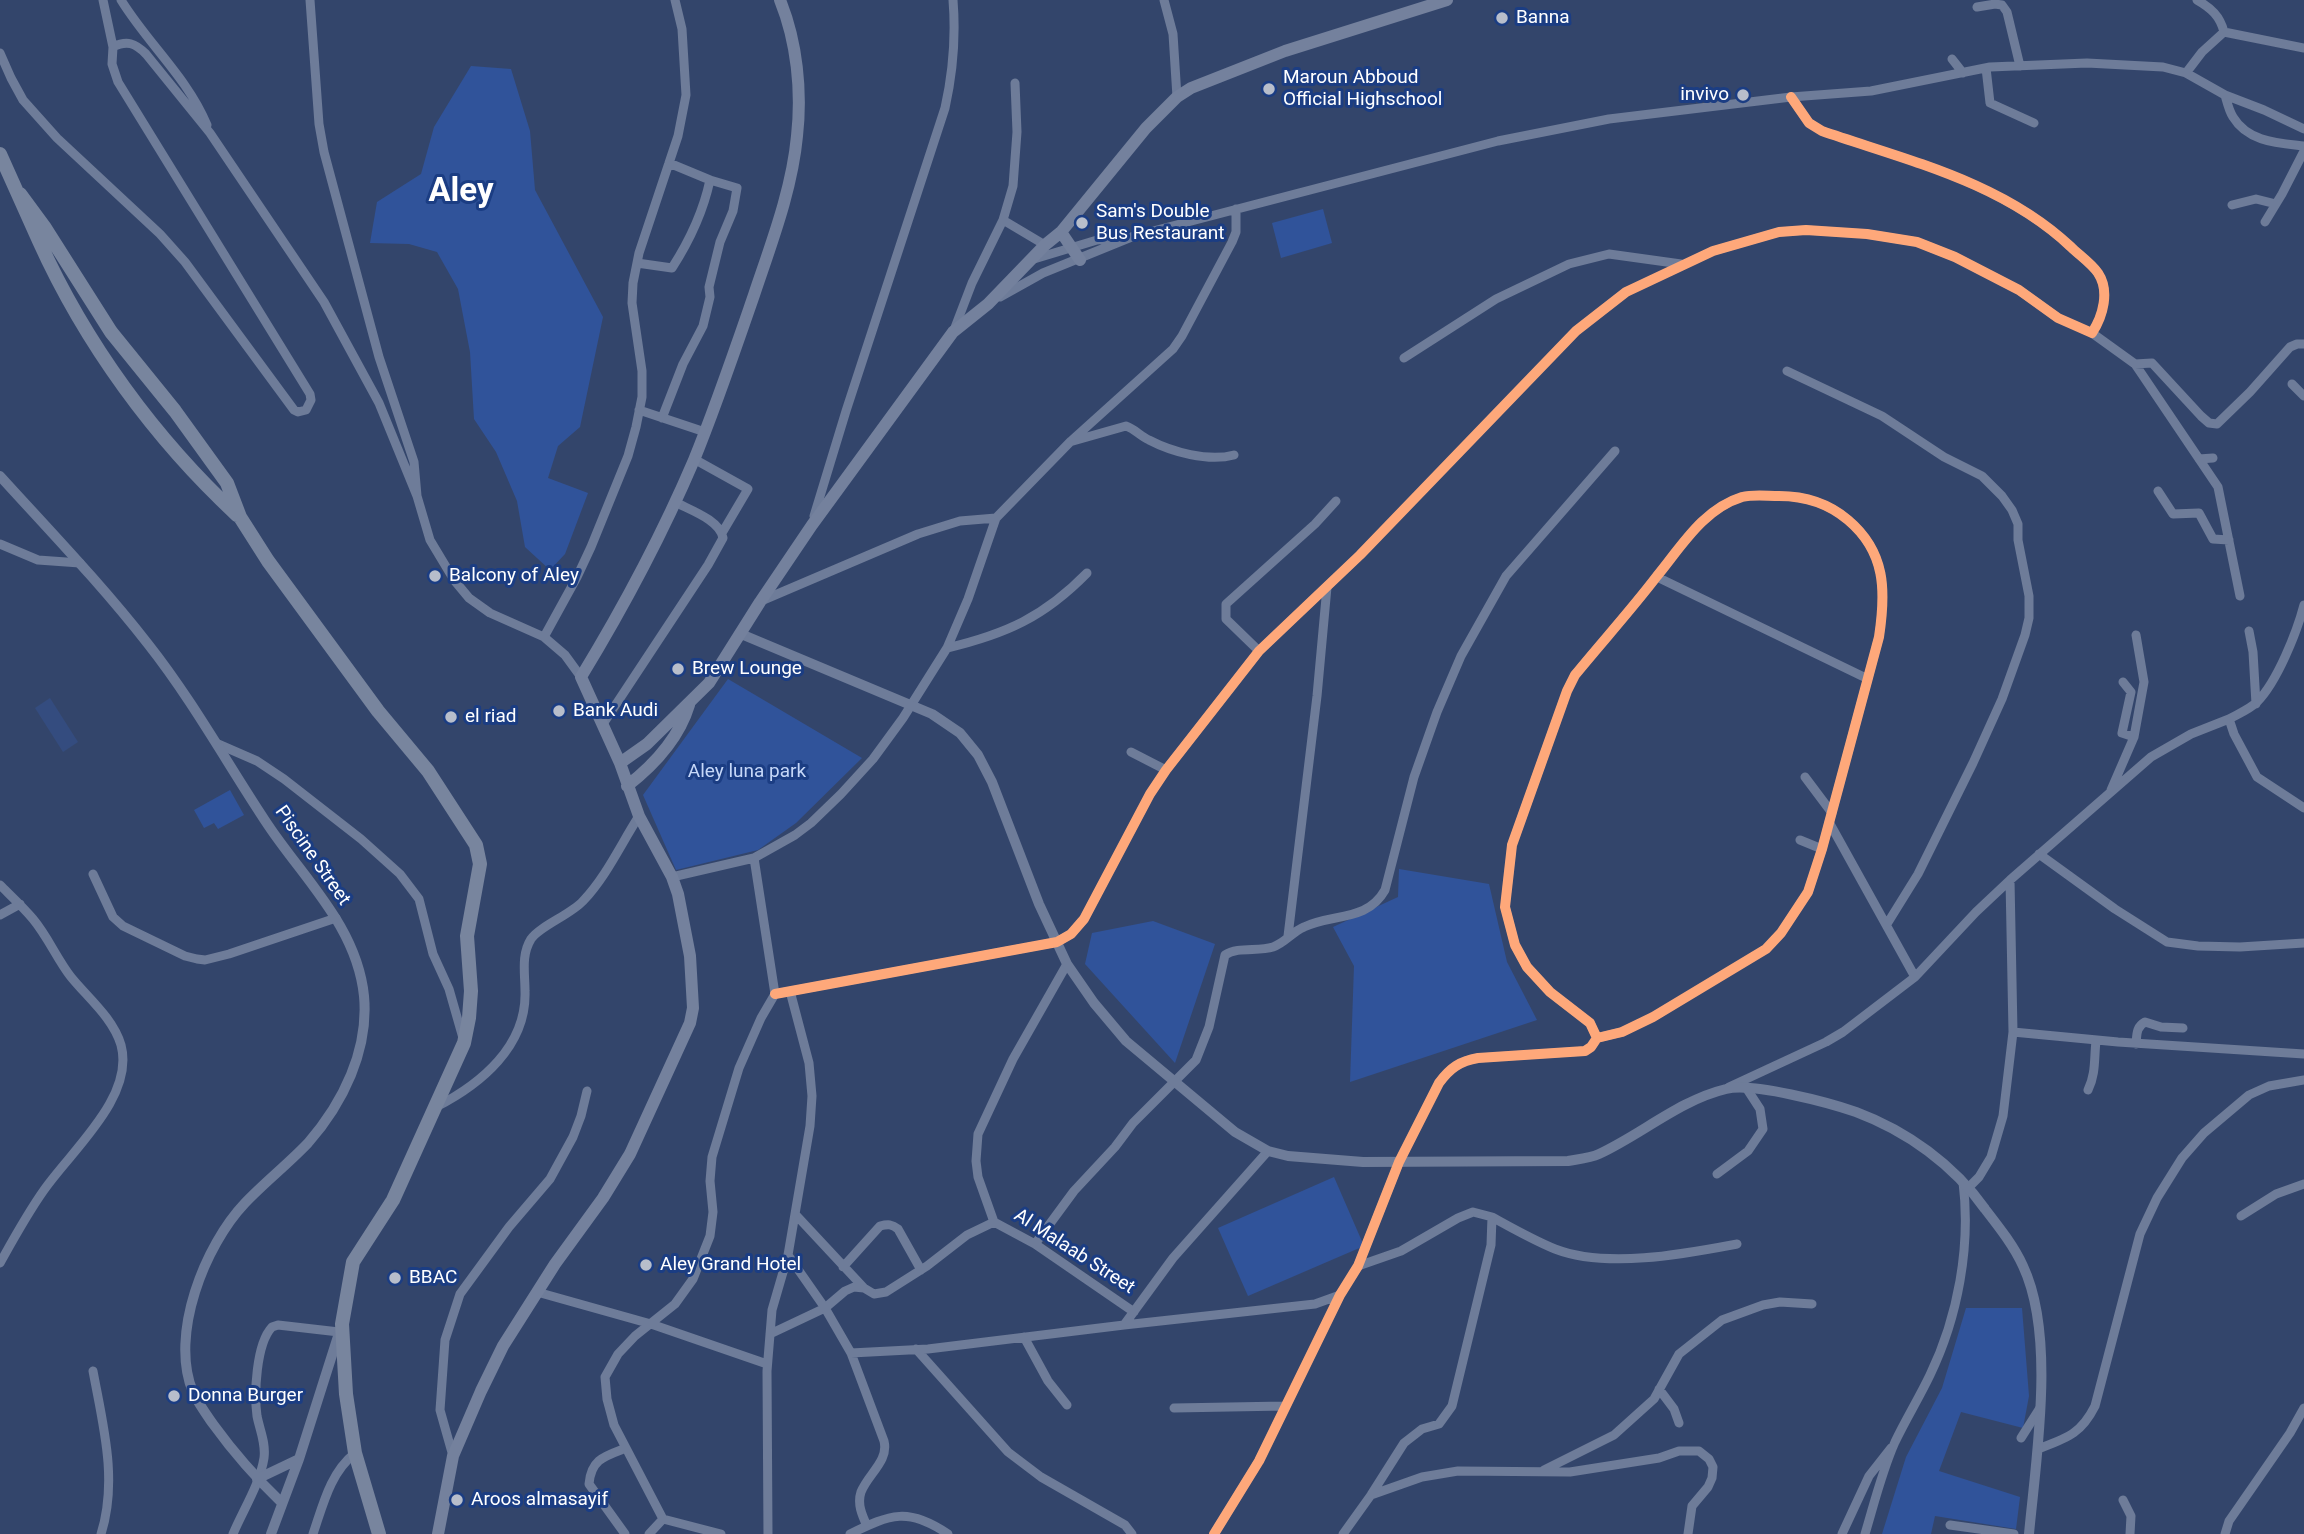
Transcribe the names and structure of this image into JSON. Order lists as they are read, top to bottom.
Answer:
{
  "streets": {
    "street": ["Piscine Street", "Al Malaab Street"]
  },
  "districts": ["Aley"],
  "parks": ["Aley luna park"],
  "places": [
    "Banna",
    "Maroun Abboud Official Highschool",
    "invivo",
    "Sam's Double Bus Restaurant",
    "Balcony of Aley",
    "Brew Lounge",
    "Bank Audi",
    "el riad",
    "Aley Grand Hotel",
    "BBAC",
    "Donna Burger",
    "Aroos almasayif"
  ]
}
